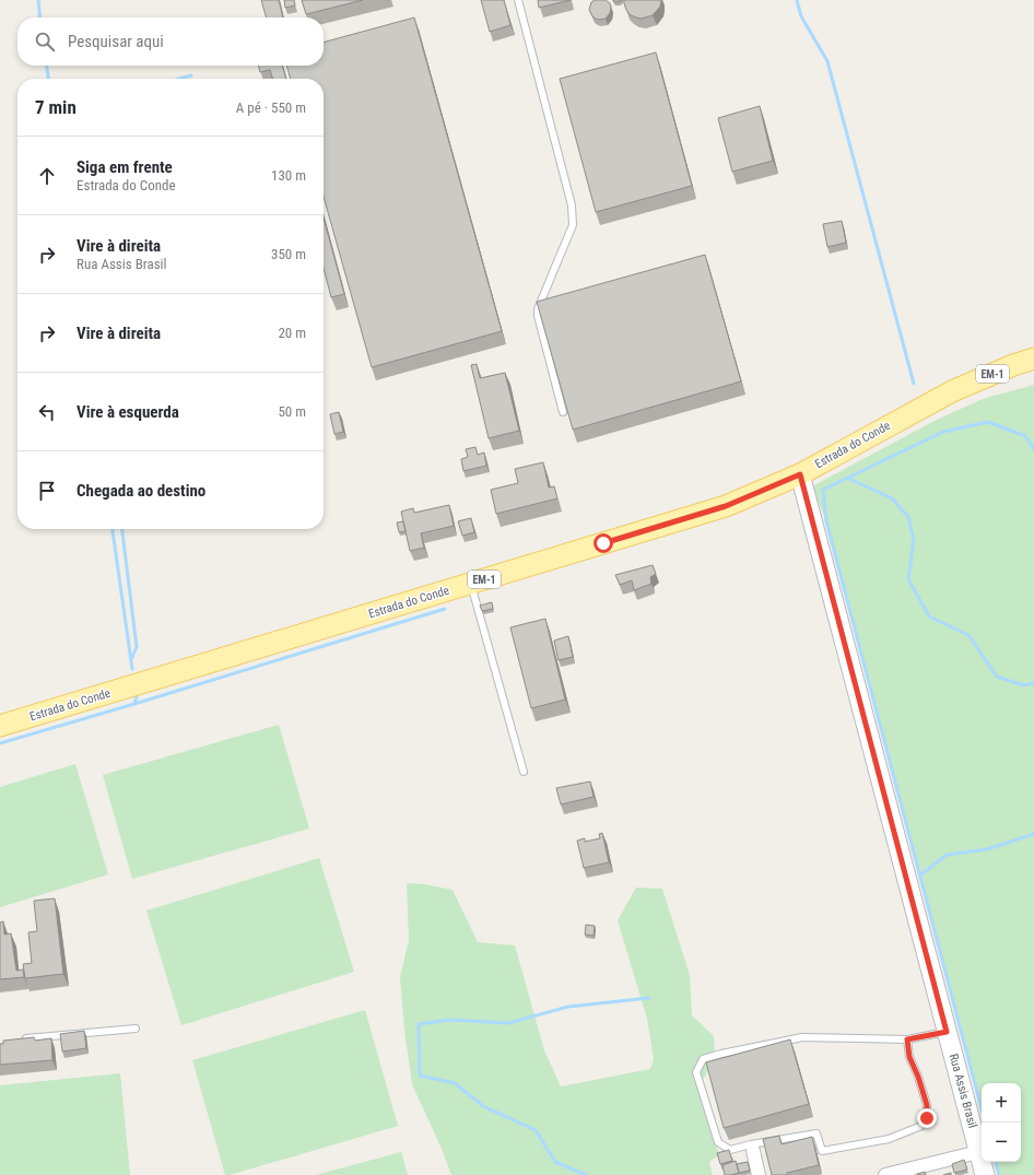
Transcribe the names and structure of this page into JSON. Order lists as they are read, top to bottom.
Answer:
{
  "streets": {
    "main road": ["EM-1", "Estrada do Conde"],
    "street": ["Rua Assis Brasil"]
  },
  "crossings": [
    ["Estrada do Conde", "Rua Assis Brasil"]
  ],
  "page": {
    "search": "Pesquisar aqui",
    "heading": ["7 min", "A pé · 550 m"],
    "list": [
      ["Siga em frente", "Estrada do Conde", "130 m"],
      ["Vire à direita", "Rua Assis Brasil", "350 m"],
      ["Vire à direita", "20 m"],
      ["Vire à esquerda", "50 m"],
      "Chegada ao destino"
    ],
    "map_buttons": ["+", "−"]
  }
}
